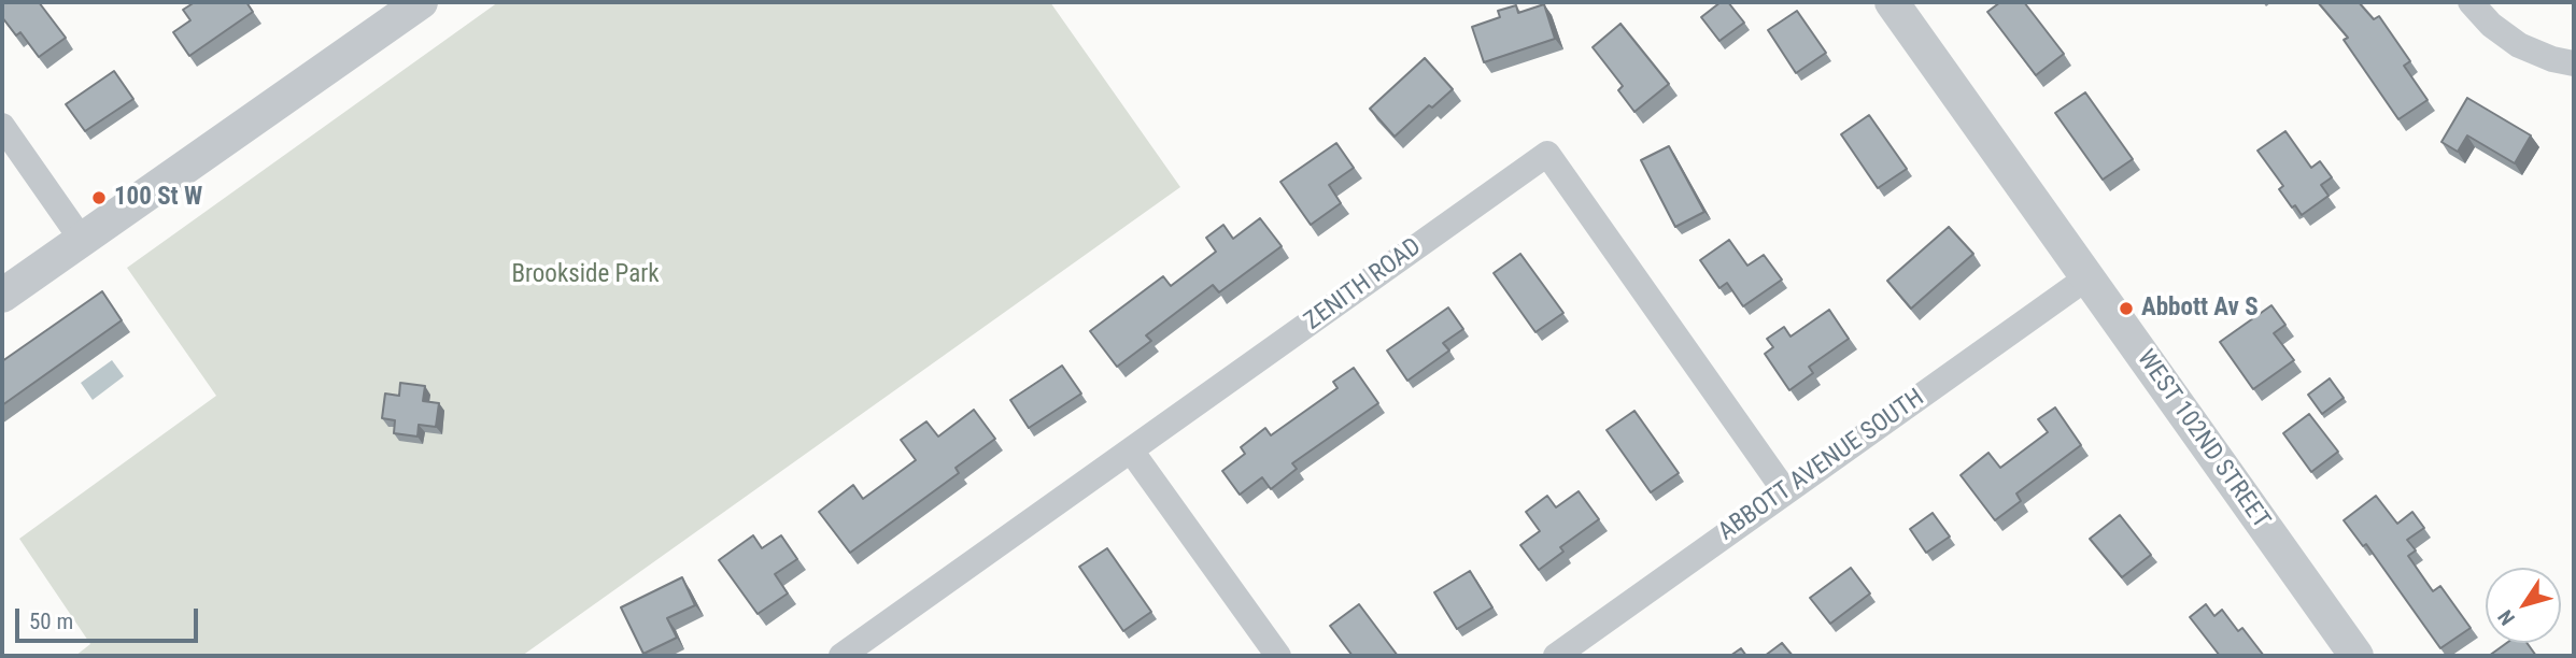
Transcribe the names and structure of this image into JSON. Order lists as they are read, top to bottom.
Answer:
{
  "streets": {
    "street": ["ZENITH ROAD", "WEST 102ND STREET", "ABBOTT AVENUE SOUTH"]
  },
  "crossings": [
    ["ZENITH ROAD", "ABBOTT AVENUE SOUTH"],
    ["WEST 102ND STREET", "ABBOTT AVENUE SOUTH"]
  ],
  "parks": ["Brookside Park"],
  "places": ["100 St W", "Abbott Av S"],
  "scale_bar": "50 m",
  "north": "bottom left"
}
